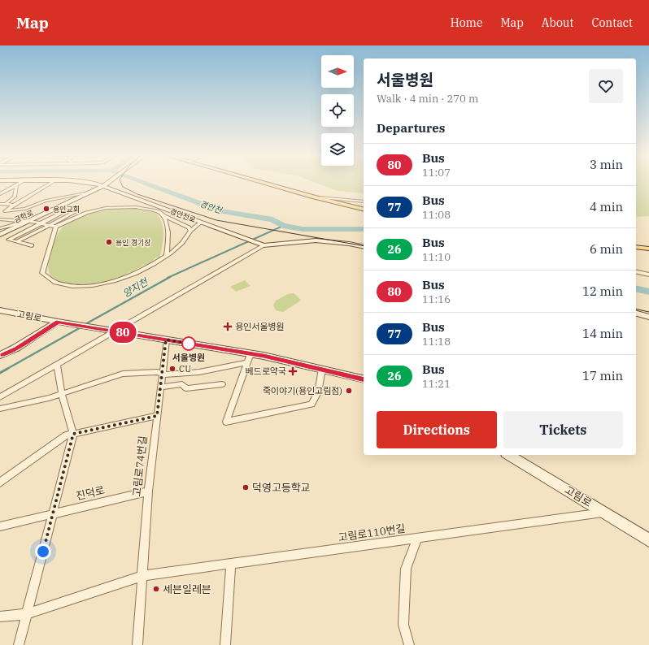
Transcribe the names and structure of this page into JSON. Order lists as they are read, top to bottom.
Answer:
{
  "streets": {
    "street": [
      "경안천로",
      "금학로",
      "고림로",
      "고림로74번길",
      "진덕로",
      "고림로110번길"
    ]
  },
  "crossings": [
    ["경안천로", "금학로"],
    ["고림로", "고림로74번길"],
    ["고림로", "고림로110번길"],
    ["고림로74번길", "진덕로"],
    ["고림로74번길", "고림로110번길"]
  ],
  "water": ["경안천", "양지천"],
  "places": {
    "other": [
      "용인교회",
      "용인 경기장",
      "서울병원",
      "CU",
      "죽이야기(용인고림점)",
      "덕영고등학교",
      "세븐일레븐"
    ],
    "health": ["용인서울병원", "베드로약국"]
  },
  "lines": ["bus line 80"],
  "north": "right",
  "page": {
    "header": "Map",
    "nav": [
      "Home",
      "Map",
      "About",
      "Contact"
    ],
    "on_map": "80",
    "heading": [
      ["서울병원", "Walk · 4 min · 270 m"],
      "Departures"
    ],
    "list": [
      {
        "mark": "80",
        "name": "Bus",
        "note": "11:07",
        "value": "3 min"
      },
      {
        "mark": "77",
        "name": "Bus",
        "note": "11:08",
        "value": "4 min"
      },
      {
        "mark": "26",
        "name": "Bus",
        "note": "11:10",
        "value": "6 min"
      },
      {
        "mark": "80",
        "name": "Bus",
        "note": "11:16",
        "value": "12 min"
      },
      {
        "mark": "77",
        "name": "Bus",
        "note": "11:18",
        "value": "14 min"
      },
      {
        "mark": "26",
        "name": "Bus",
        "note": "11:21",
        "value": "17 min"
      }
    ],
    "buttons": ["Directions", "Tickets"]
  }
}
